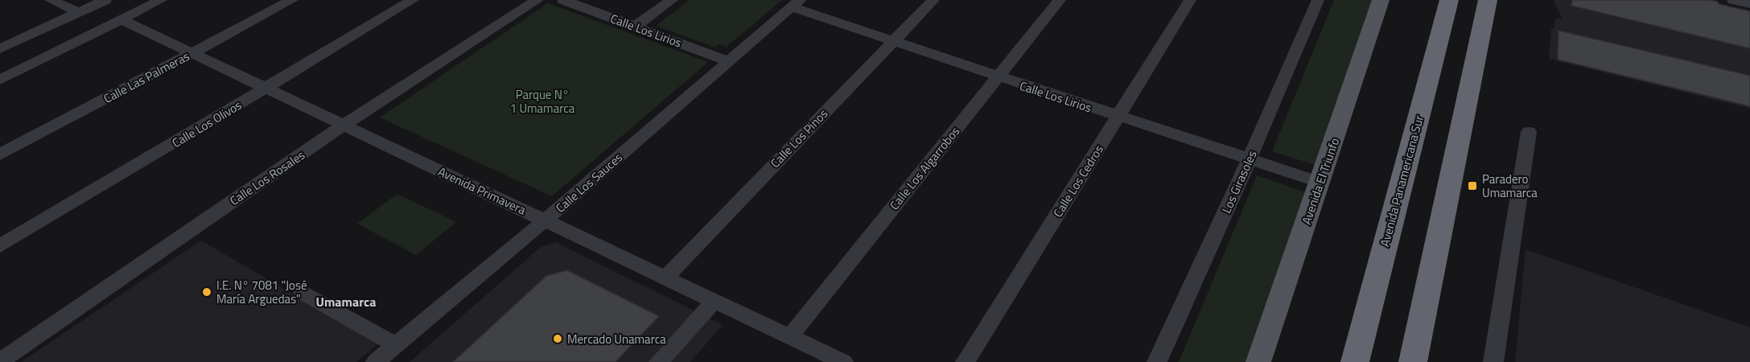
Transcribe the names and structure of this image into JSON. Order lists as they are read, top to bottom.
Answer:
{
  "streets": {
    "highway": ["Avenida Panamericana Sur"],
    "main road": ["Avenida El Triunfo"],
    "street": [
      "Calle Los Lirios",
      "Calle Las Palmeras",
      "Calle Los Olivos",
      "Calle Los Pinos",
      "Calle Los Algarrobos",
      "Calle Los Rosales",
      "Calle Los Cedros",
      "Los Girasoles",
      "Calle Los Sauces",
      "Avenida Primavera"
    ]
  },
  "crossings": [
    ["Calle Los Lirios", "Calle Los Pinos"],
    ["Calle Los Lirios", "Calle Los Algarrobos"],
    ["Calle Los Lirios", "Calle Los Cedros"],
    ["Calle Los Lirios", "Avenida El Triunfo"],
    ["Calle Los Lirios", "Los Girasoles"],
    ["Calle Los Lirios", "Calle Los Sauces"],
    ["Calle Las Palmeras", "Avenida Primavera"],
    ["Calle Los Olivos", "Avenida Primavera"],
    ["Calle Los Pinos", "Avenida Primavera"],
    ["Calle Los Algarrobos", "Avenida Primavera"],
    ["Calle Los Rosales", "Avenida Primavera"],
    ["Calle Los Sauces", "Avenida Primavera"]
  ],
  "districts": ["Umamarca"],
  "parks": ["Parque N° 1 Umamarca"],
  "places": {
    "transit": ["Paradero Umamarca"],
    "other": ["I.E. N° 7081 \"José María Arguedas\"", "Mercado Unamarca"]
  }
}
